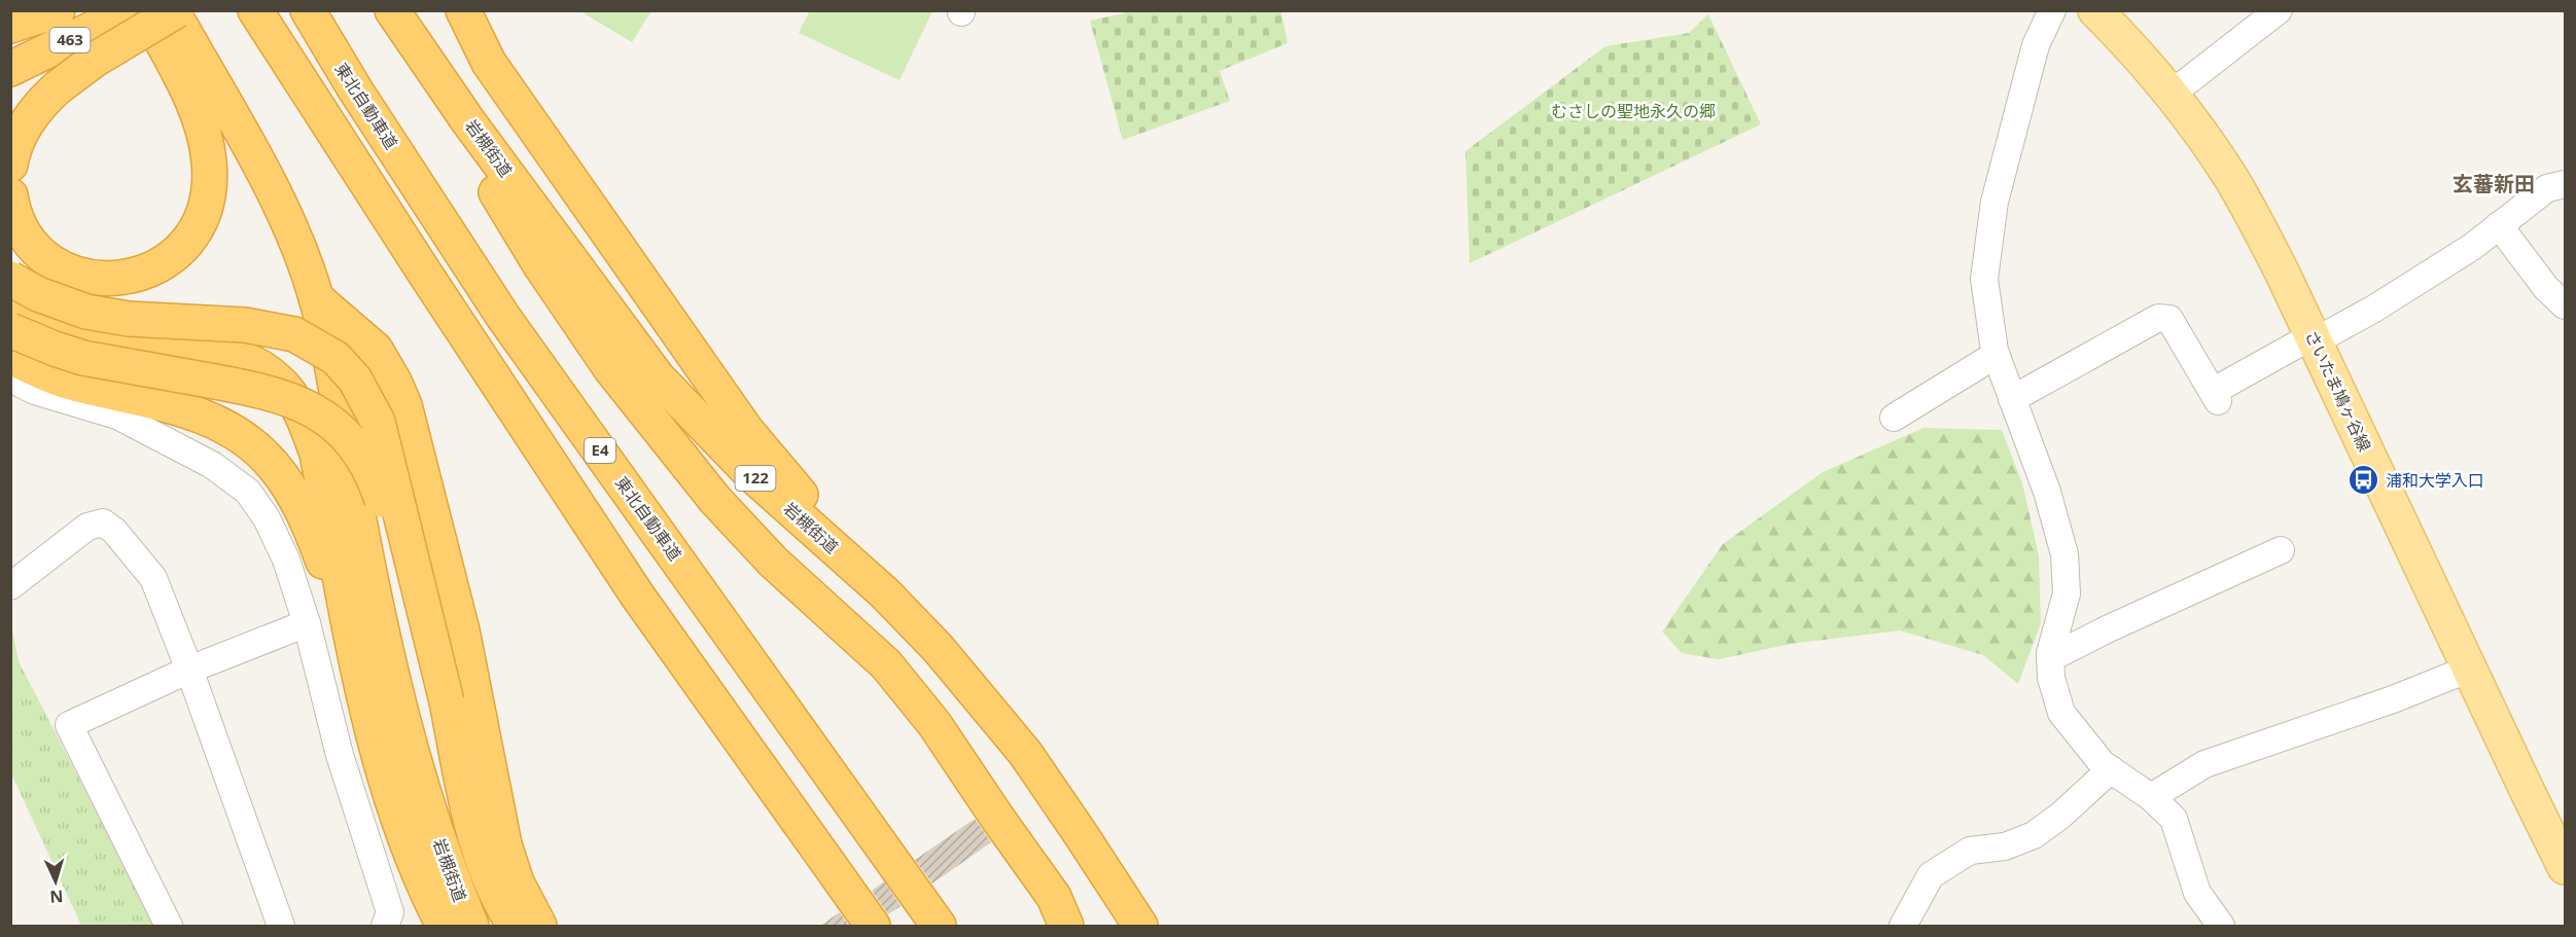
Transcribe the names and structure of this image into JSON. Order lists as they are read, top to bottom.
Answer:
{
  "streets": {
    "highway": [
      "463",
      "東北自動車道",
      "岩槻街道",
      "E4",
      "122"
    ],
    "main road": ["さいたま鳩ヶ谷線"]
  },
  "districts": ["玄蕃新田"],
  "parks": ["むさしの聖地永久の郷"],
  "places": {
    "bus stop": ["浦和大学入口"]
  },
  "north": "bottom"
}
